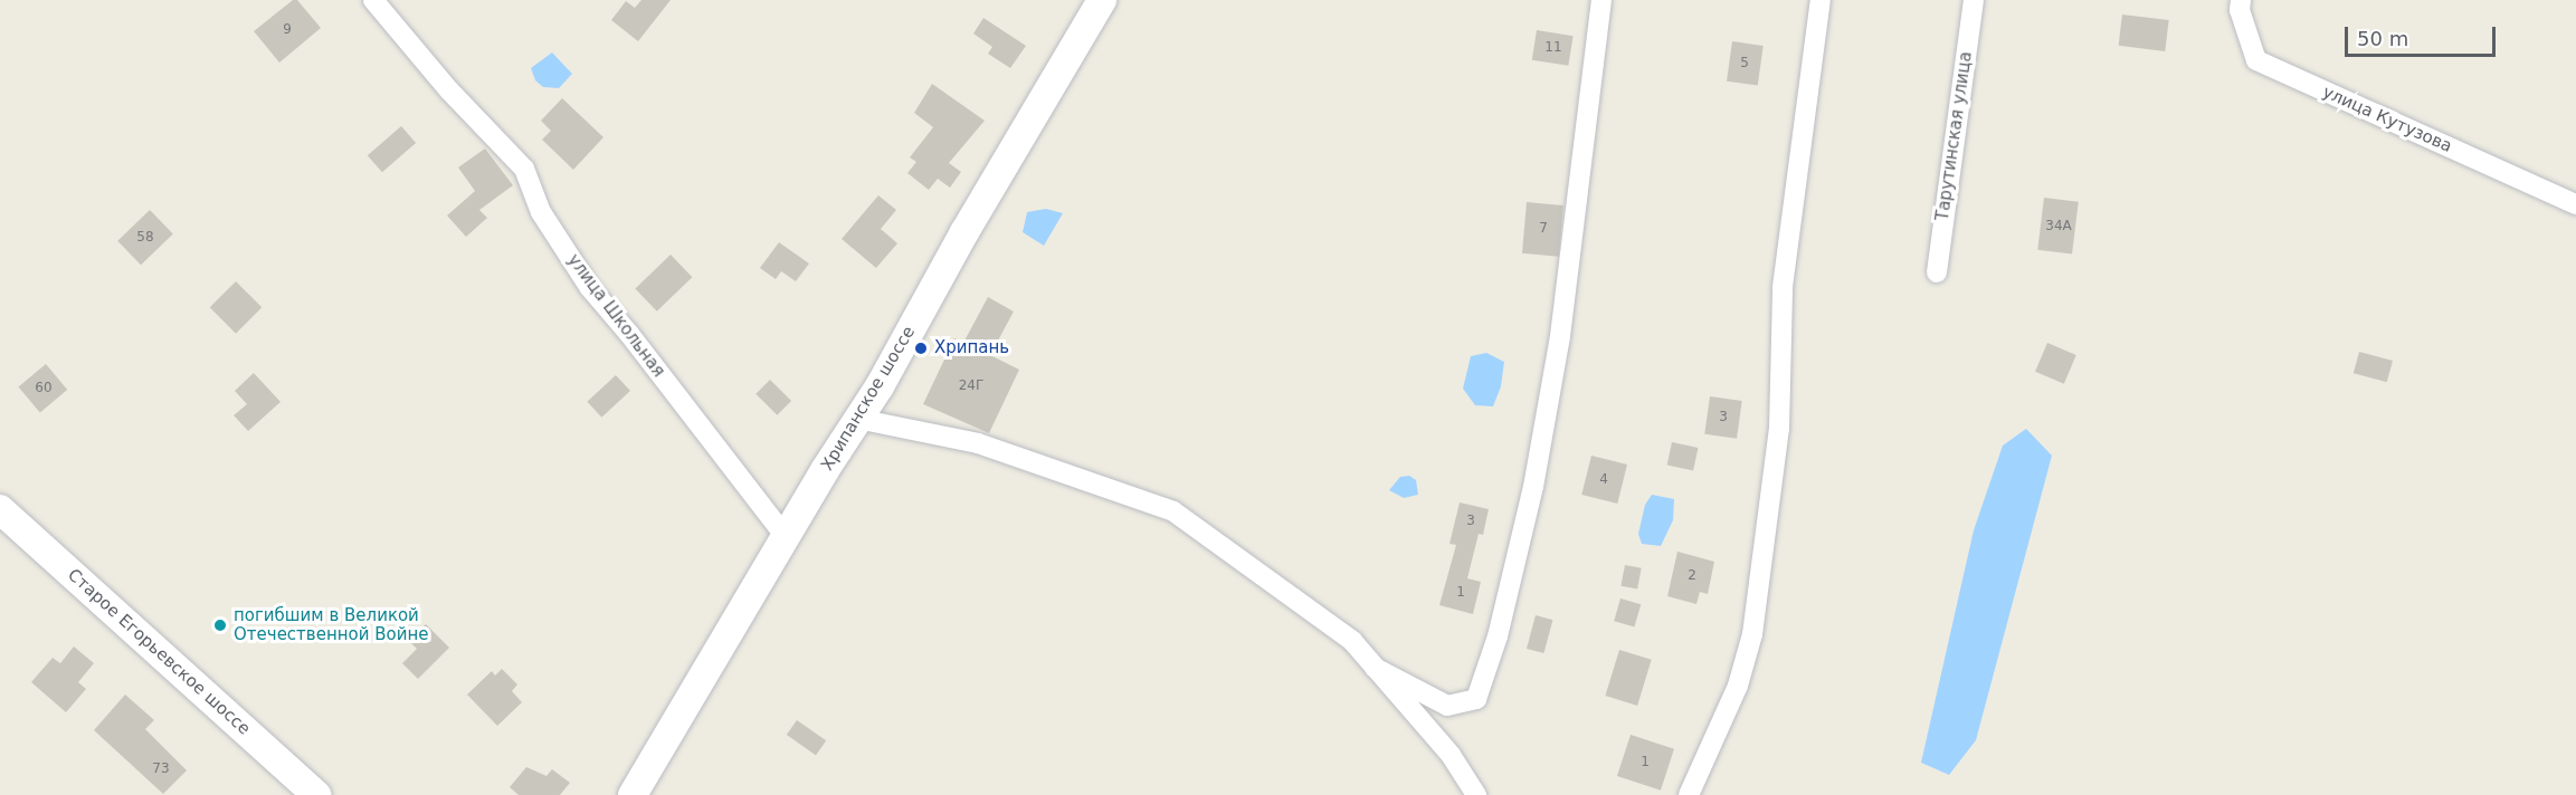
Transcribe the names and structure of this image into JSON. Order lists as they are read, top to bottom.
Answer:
{
  "streets": {
    "main road": ["Хрипанское шоссе", "Старое Егорьевское шоссе"],
    "street": ["улица Кутузова", "Тарутинская улица", "улица Школьная"]
  },
  "crossings": [
    ["улица Школьная", "Хрипанское шоссе"]
  ],
  "places": ["Хрипань", "погибшим в Великой Отечественной Войне"],
  "house_numbers": [
    "9",
    "11",
    "5",
    "34А",
    "7",
    "58",
    "24Г",
    "60",
    "3",
    "4",
    "3",
    "2",
    "1",
    "1",
    "73"
  ],
  "scale_bar": "50 m"
}
